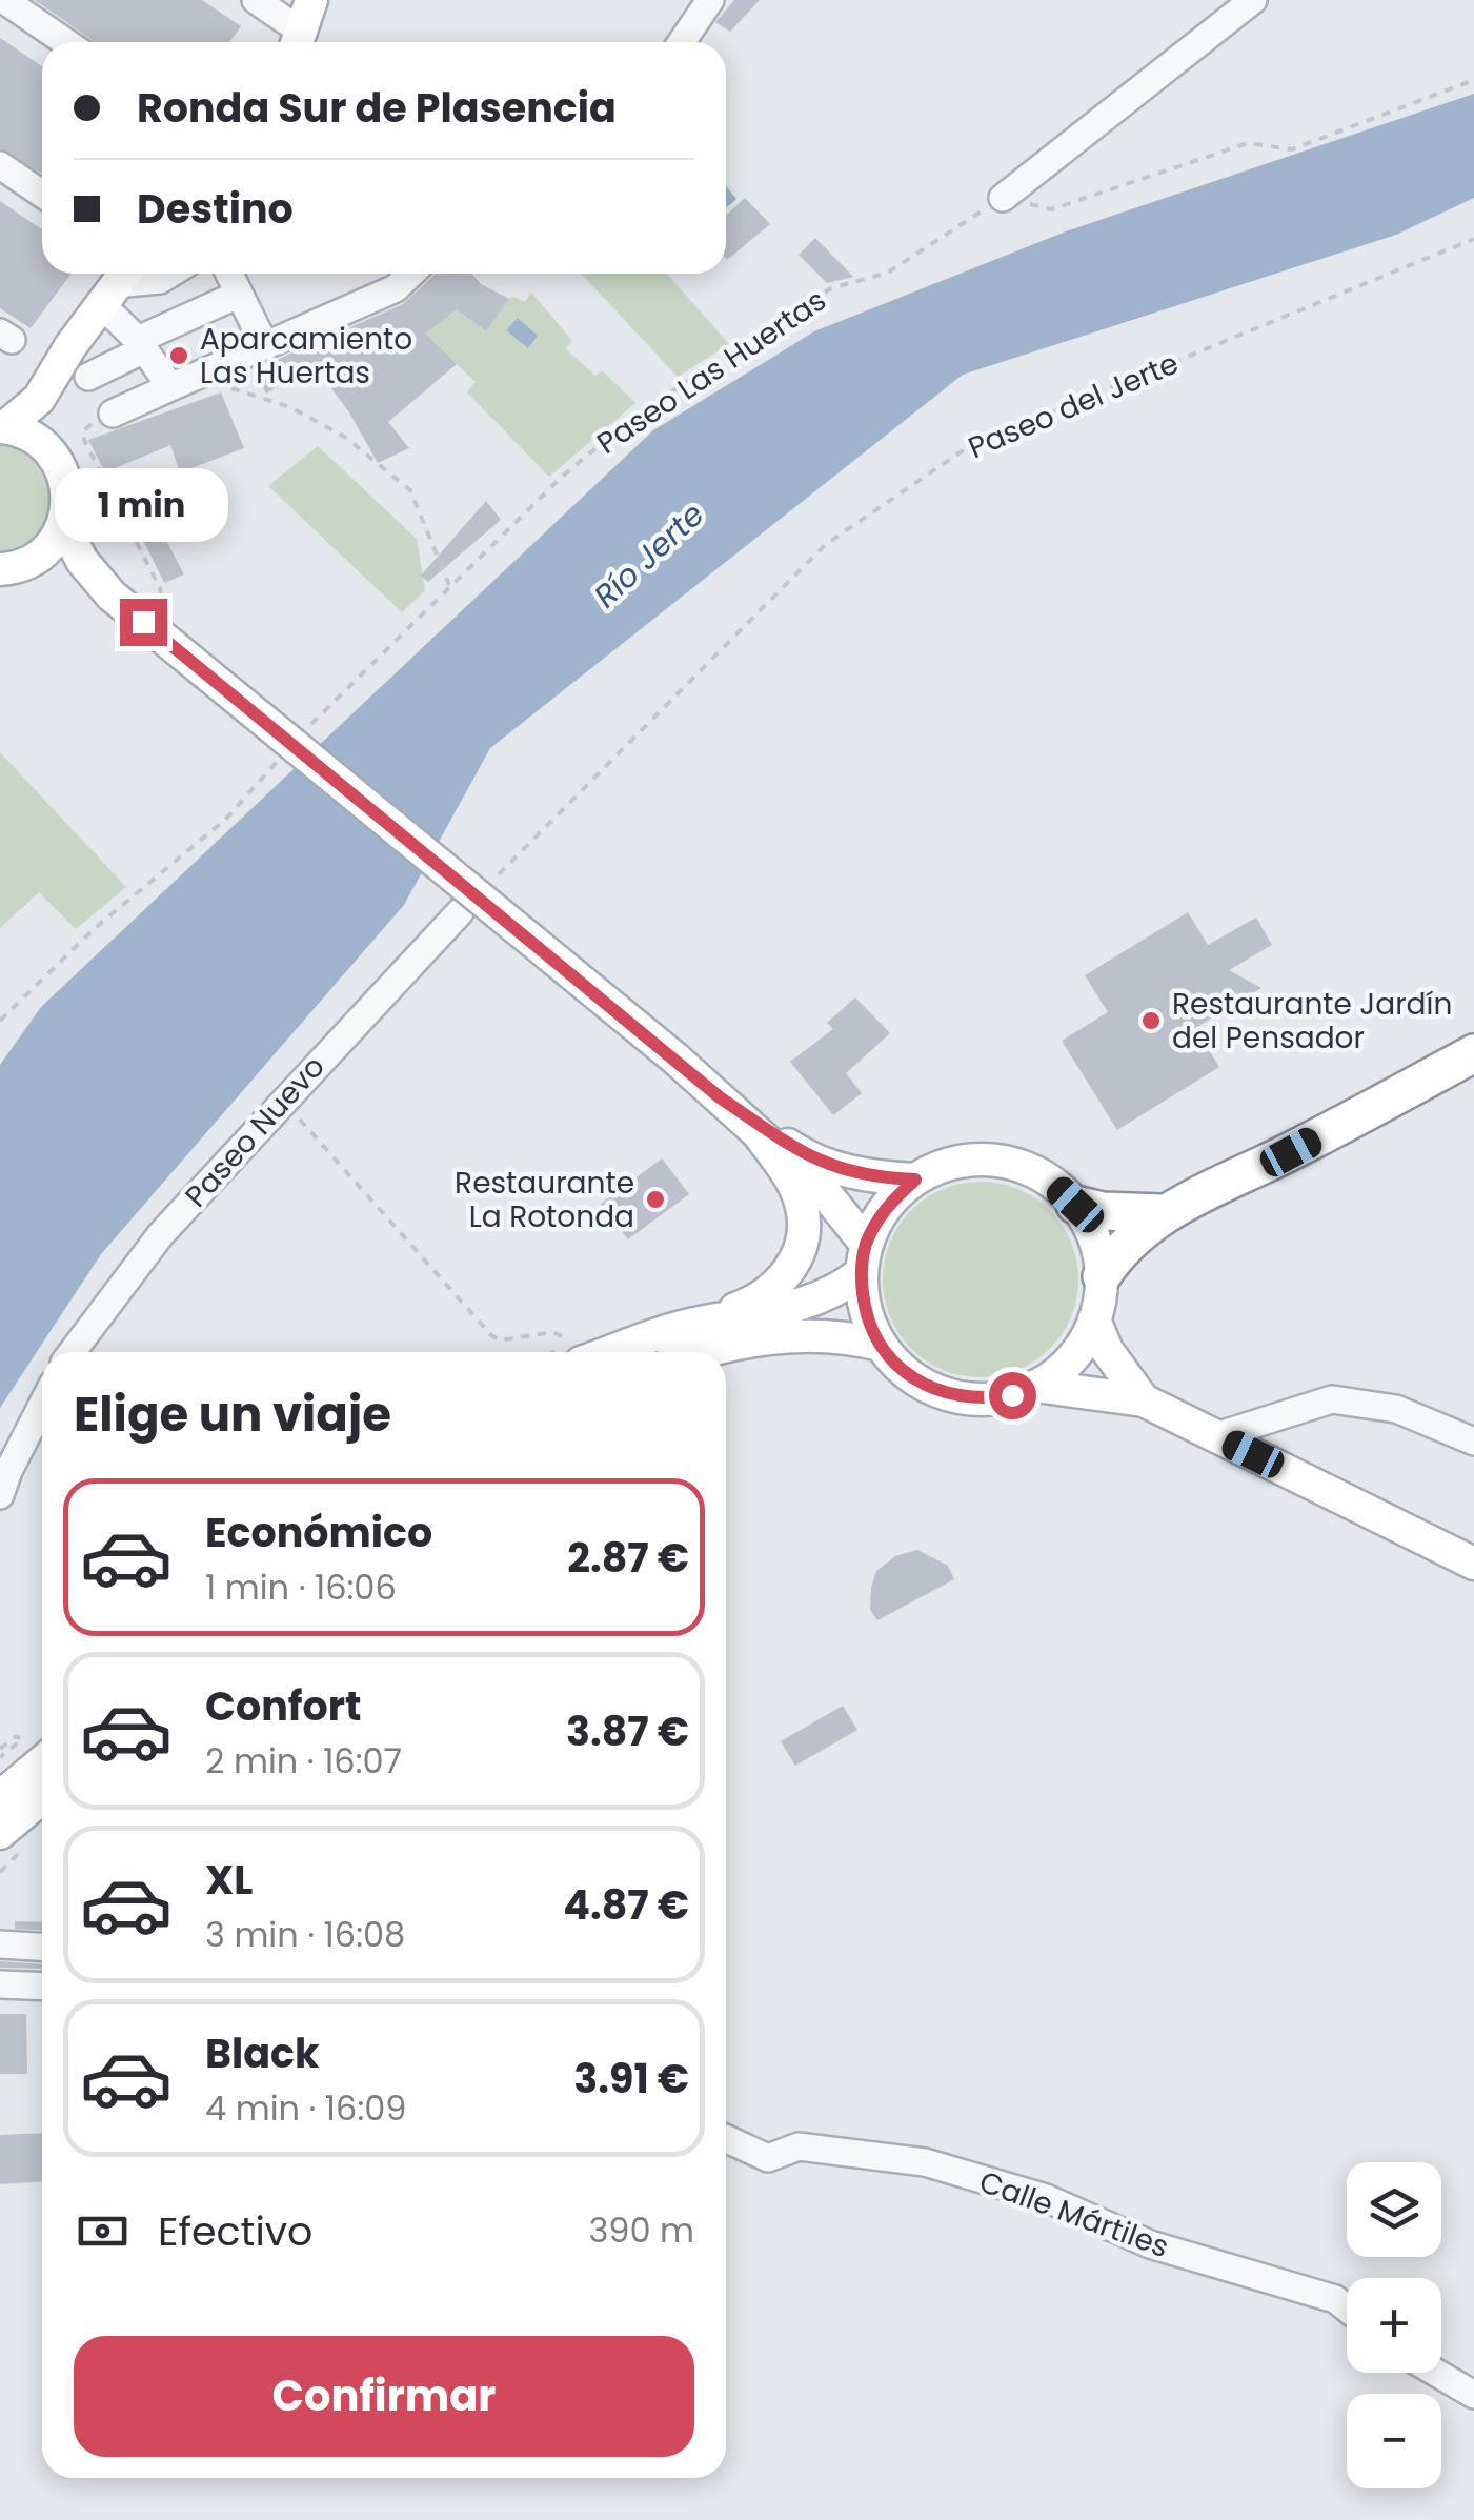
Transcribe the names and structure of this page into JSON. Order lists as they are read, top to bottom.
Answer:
{
  "streets": {
    "street": ["Paseo Nuevo", "Calle Mártiles"],
    "path": ["Paseo Las Huertas", "Paseo del Jerte"]
  },
  "water": ["Río Jerte"],
  "places": ["Aparcamiento Las Huertas", "Restaurante Jardín del Pensador", "Restaurante La Rotonda"],
  "page": {
    "banner": ["Ronda Sur de Plasencia", "Destino"],
    "bubble": "1 min",
    "heading": "Elige un viaje",
    "list": [
      {
        "name": "Económico",
        "note": "1 min · 16:06",
        "value": "2.87 €"
      },
      {
        "name": "Confort",
        "note": "2 min · 16:07",
        "value": "3.87 €"
      },
      {
        "name": "XL",
        "note": "3 min · 16:08",
        "value": "4.87 €"
      },
      {
        "name": "Black",
        "note": "4 min · 16:09",
        "value": "3.91 €"
      }
    ],
    "map_buttons": ["+", "−"],
    "pay": ["Efectivo", "390 m"],
    "buttons": "Confirmar"
  }
}
